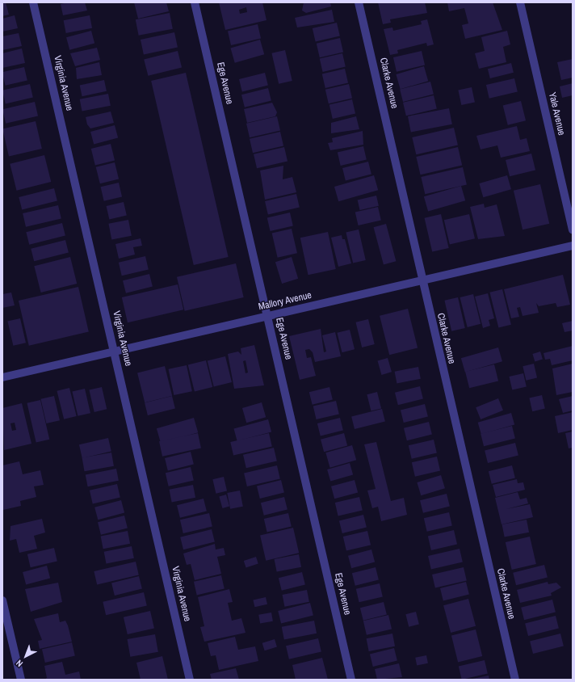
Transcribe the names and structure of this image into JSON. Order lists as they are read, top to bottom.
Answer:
{
  "streets": {
    "street": [
      "Virginia Avenue",
      "Ege Avenue",
      "Clarke Avenue",
      "Yale Avenue",
      "Mallory Avenue"
    ]
  },
  "crossings": [
    ["Virginia Avenue", "Mallory Avenue"],
    ["Ege Avenue", "Mallory Avenue"],
    ["Clarke Avenue", "Mallory Avenue"]
  ],
  "north": "bottom left"
}
